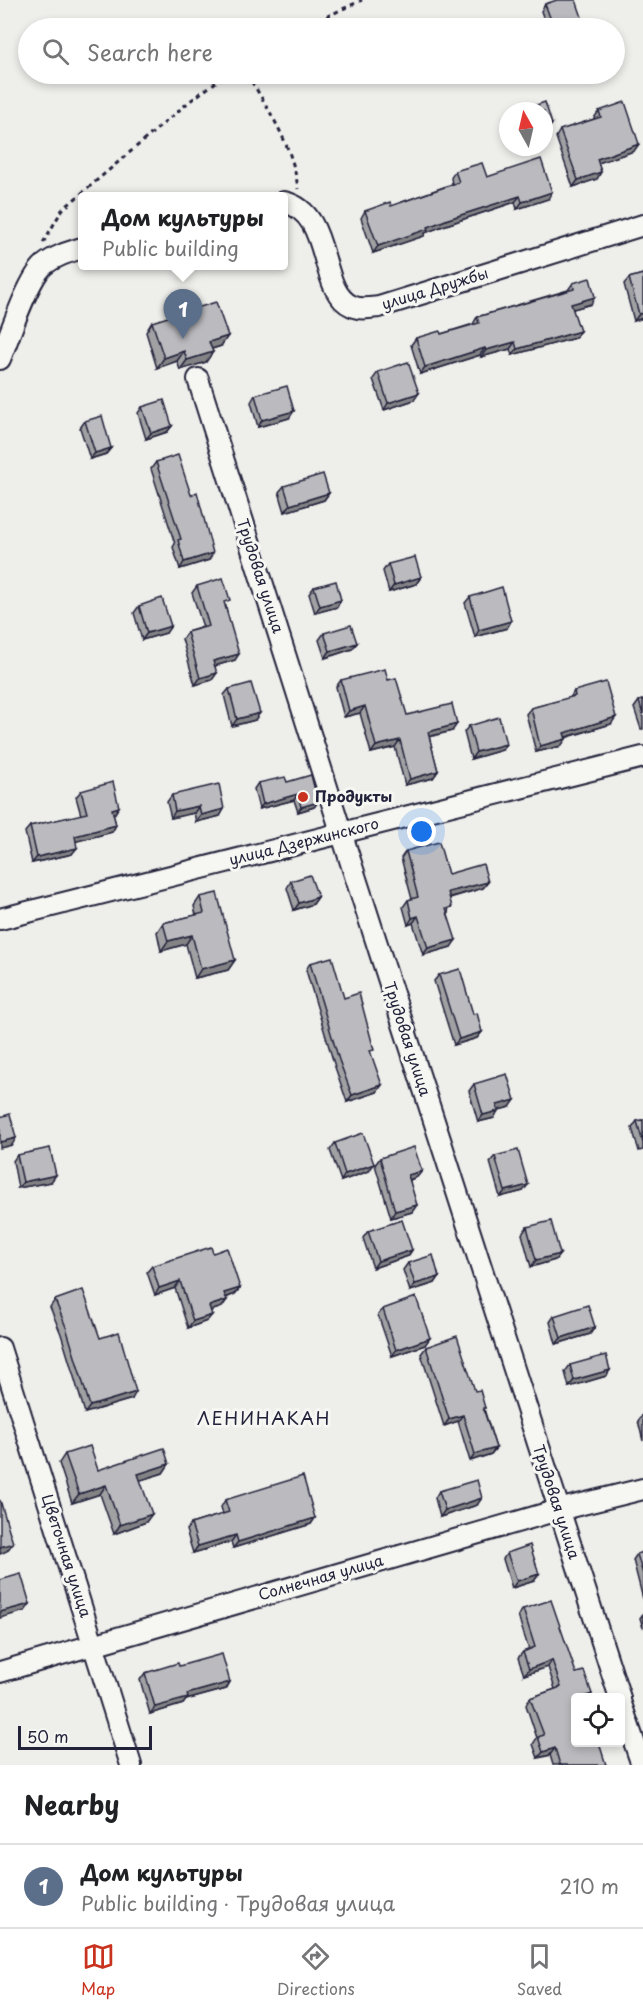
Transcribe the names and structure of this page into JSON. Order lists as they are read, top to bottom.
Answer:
{
  "streets": {
    "street": [
      "улица Дружбы",
      "Трудовая улица",
      "улица Дзержинского",
      "Цветочная улица",
      "Солнечная улица"
    ]
  },
  "crossings": [
    ["Трудовая улица", "улица Дзержинского"],
    ["Трудовая улица", "Солнечная улица"],
    ["Цветочная улица", "Солнечная улица"]
  ],
  "districts": ["ЛЕНИНАКАН"],
  "places": ["Продукты"],
  "scale_bar": "50 m",
  "north": "top",
  "page": {
    "search": "Search here",
    "popup": ["Дом культуры", "Public building"],
    "pins": "1",
    "scale": "50 m",
    "heading": "Nearby",
    "list": [
      {
        "mark": "1",
        "name": "Дом культуры",
        "note": "Public building · Трудовая улица",
        "value": "210 m"
      }
    ],
    "nav": ["Map", "Directions", "Saved"]
  }
}
